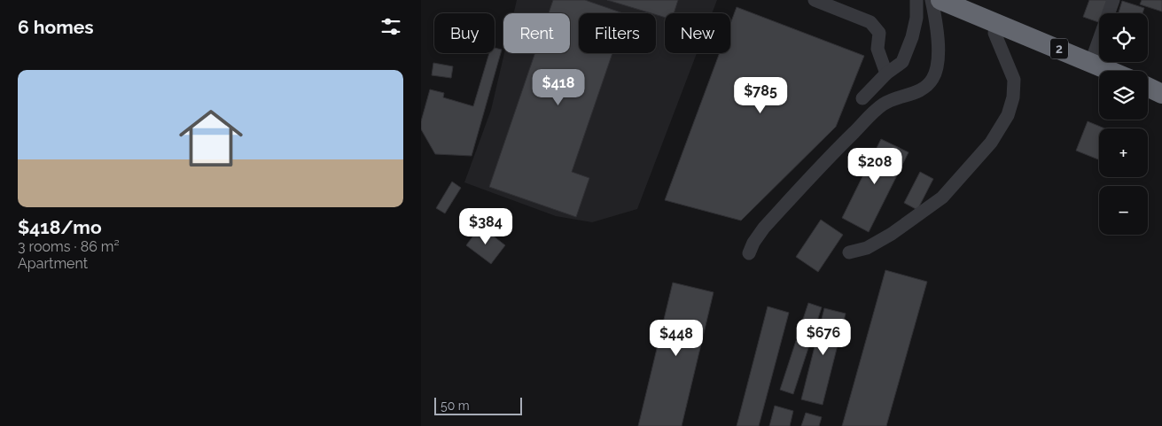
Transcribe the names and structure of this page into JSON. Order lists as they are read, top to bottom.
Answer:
{
  "streets": {
    "highway": ["2"]
  },
  "scale_bar": "50 m",
  "page": {
    "heading": "6 homes",
    "map_buttons": ["+", "−"],
    "chip": [
      "Buy",
      "Rent",
      "Filters",
      "New"
    ],
    "list": [
      {
        "name": "$418/mo",
        "note": "3 rooms · 86 m² · Apartment"
      }
    ],
    "price": [
      "$418",
      "$785",
      "$208",
      "$384",
      "$676",
      "$448"
    ],
    "scale": "50 m"
  }
}
